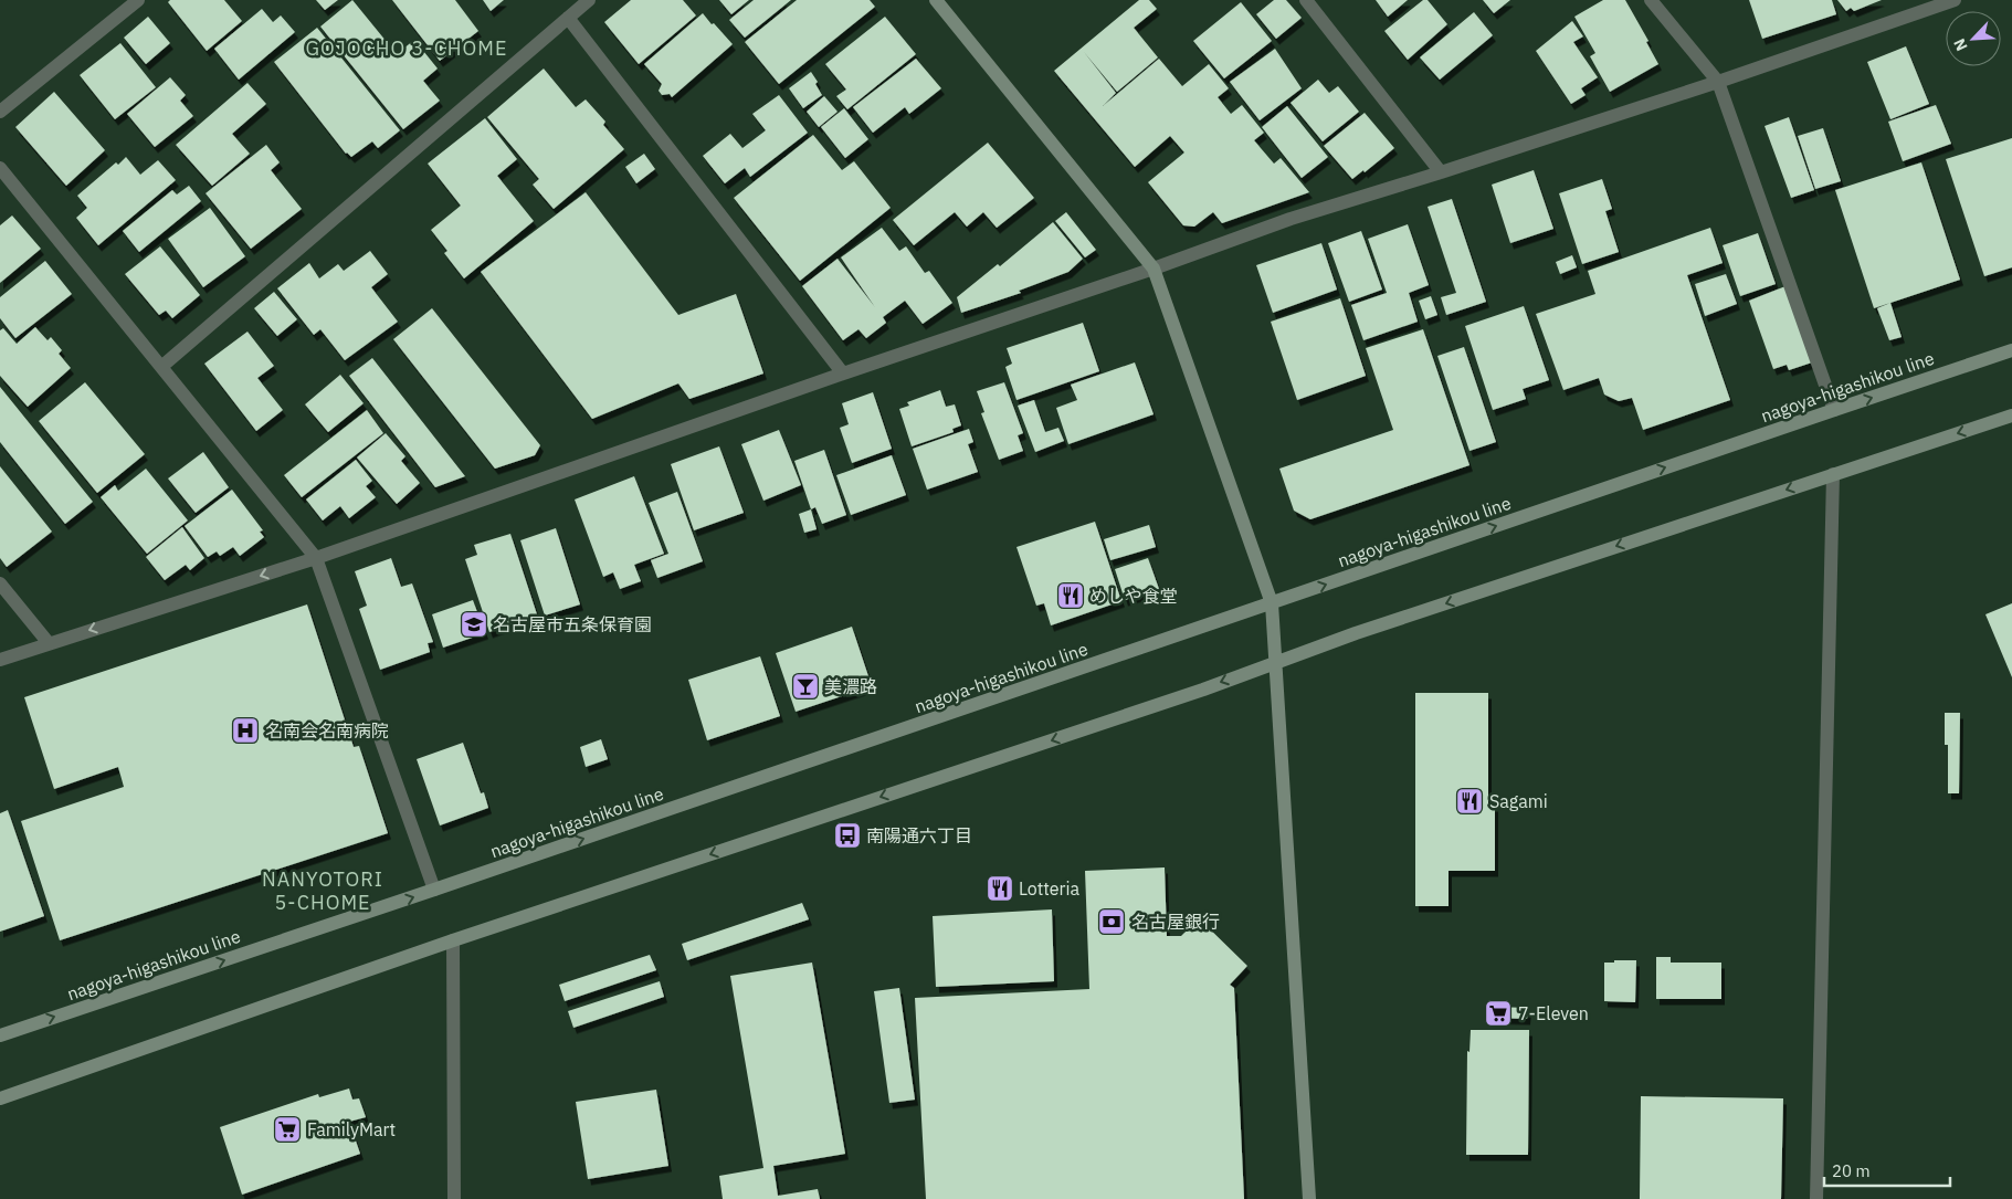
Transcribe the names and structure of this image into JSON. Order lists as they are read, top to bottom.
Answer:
{
  "streets": {
    "main road": ["nagoya-higashikou line"]
  },
  "districts": ["GOJOCHO 3-CHOME", "NANYOTORI 5-CHOME"],
  "places": {
    "restaurant": ["めしや食堂", "Sagami", "Lotteria"],
    "school or university": ["名古屋市五条保育園"],
    "bar": ["美濃路"],
    "hospital": ["名南会名南病院"],
    "bus stop": ["南陽通六丁目"],
    "bank": ["名古屋銀行"],
    "supermarket": ["7-Eleven", "FamilyMart"]
  },
  "scale_bar": "20 m",
  "north": "bottom left"
}
